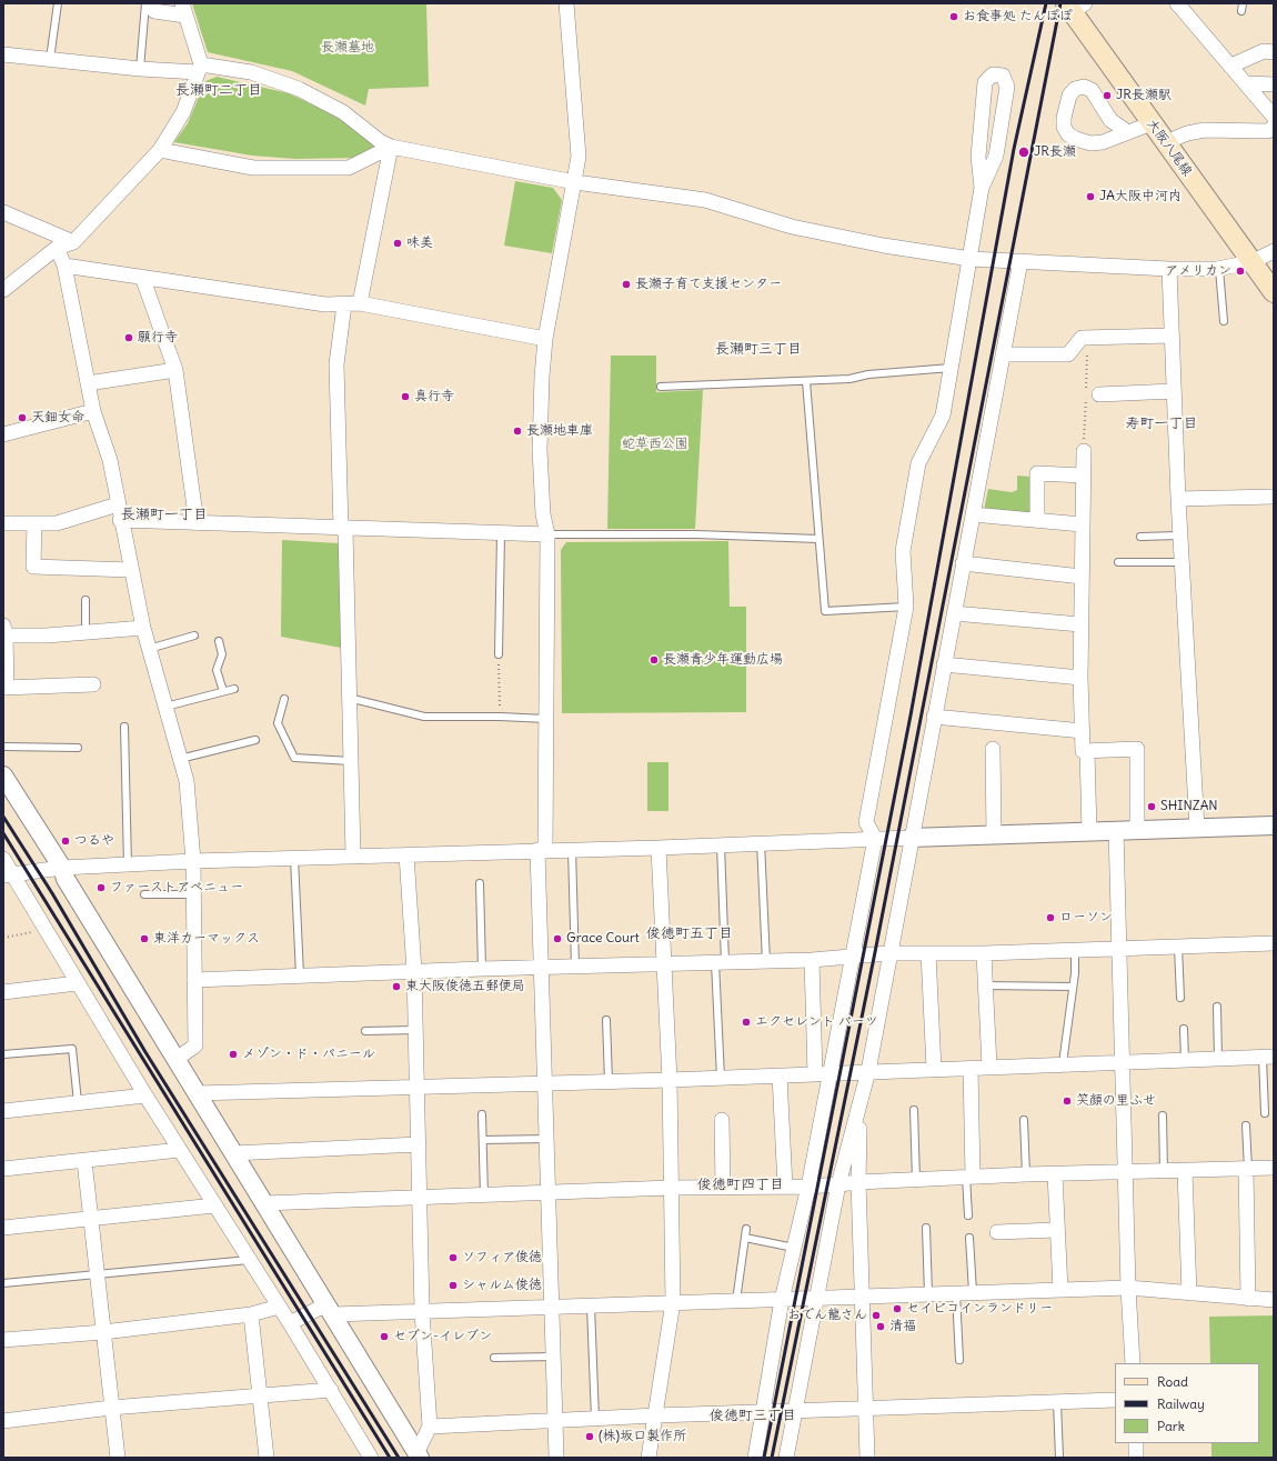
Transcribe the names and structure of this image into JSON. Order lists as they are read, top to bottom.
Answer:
{
  "streets": {
    "main road": ["大阪八尾線"]
  },
  "districts": [
    "長瀬町二丁目",
    "長瀬町三丁目",
    "寿町一丁目",
    "長瀬町一丁目",
    "俊徳町五丁目",
    "俊徳町四丁目",
    "俊徳町三丁目"
  ],
  "parks": ["長瀬墓地", "蛇草西公園"],
  "places": [
    "お食事処 たんぽぽ",
    "JR長瀬駅",
    "JR長瀬",
    "JA大阪中河内",
    "味美",
    "アメリカン",
    "長瀬子育て支援センター",
    "願行寺",
    "真行寺",
    "天鈿女命",
    "長瀬地車庫",
    "長瀬青少年運動広場",
    "SHINZAN",
    "つるや",
    "ファーストアベニュー",
    "ローソン",
    "東洋カーマックス",
    "Grace Court",
    "東大阪俊徳五郵便局",
    "エクセレント バーツ",
    "メゾン・ド・パニール",
    "笑顔の里ふせ",
    "ソフィア俊徳",
    "シャルム俊徳",
    "セイビコインランドリー",
    "おでん龍さん",
    "清福",
    "セブン-イレブン",
    "(株)坂口製作所"
  ],
  "legend": ["Road", "Railway", "Park"]
}
